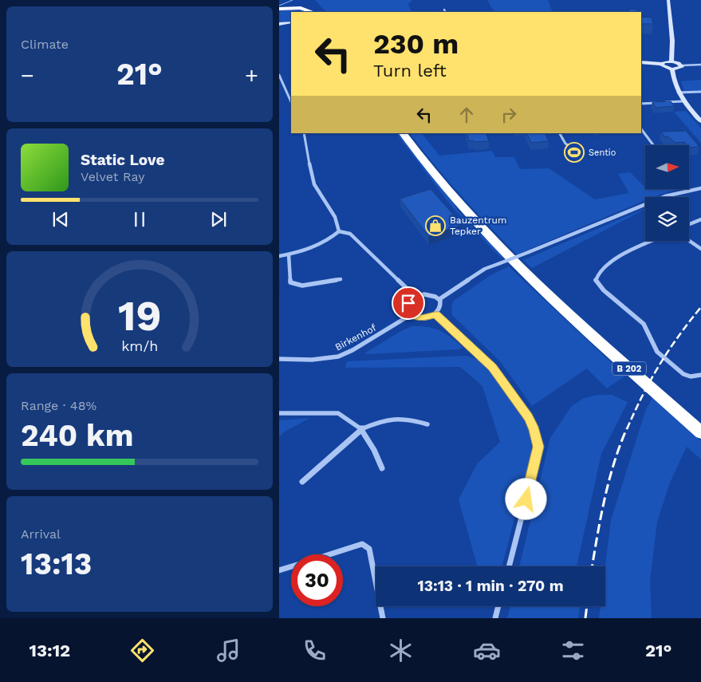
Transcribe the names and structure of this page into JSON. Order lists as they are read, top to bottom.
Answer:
{
  "streets": {
    "highway": ["B 202"],
    "street": ["Birkenhof"]
  },
  "places": {
    "sports": ["Sentio"],
    "shop": ["Bauzentrum Tepker"]
  },
  "north": "right",
  "page": {
    "tile": [
      "Climate",
      ["Range · 48%", "240 km"],
      ["Arrival", "13:13"]
    ],
    "turn": ["230 m", "Turn left"],
    "heat": ["−", "21°", "+"],
    "song": ["Static Love", "Velvet Ray"],
    "limit": "30",
    "trip": "13:13 · 1 min · 270 m",
    "tabs": ["13:12", "21°"],
    "gauge": ["19", "km/h"]
  }
}
